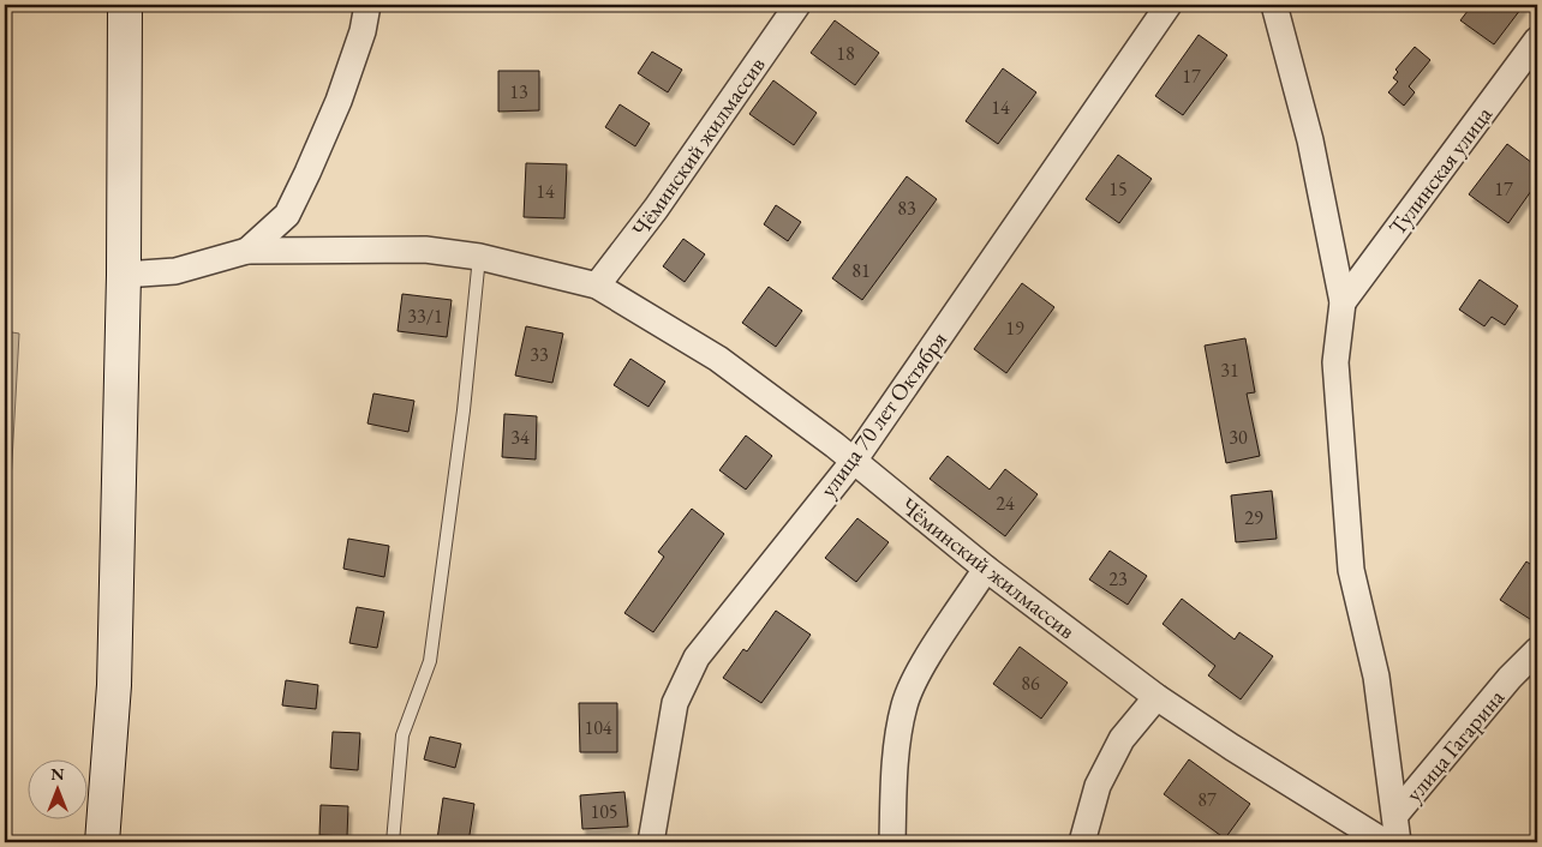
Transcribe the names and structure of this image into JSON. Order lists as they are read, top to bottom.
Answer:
{
  "streets": {
    "street": [
      "Чёминский жилмассив",
      "Тулинская улица",
      "улица 70 лет Октября",
      "улица Гагарина"
    ]
  },
  "crossings": [
    ["Чёминский жилмассив", "улица 70 лет Октября"]
  ],
  "house_numbers": [
    "18",
    "17",
    "13",
    "14",
    "15",
    "17",
    "14",
    "83",
    "81",
    "33/1",
    "19",
    "33",
    "31",
    "34",
    "30",
    "24",
    "29",
    "23",
    "86",
    "104",
    "87",
    "105"
  ],
  "north": "top"
}
